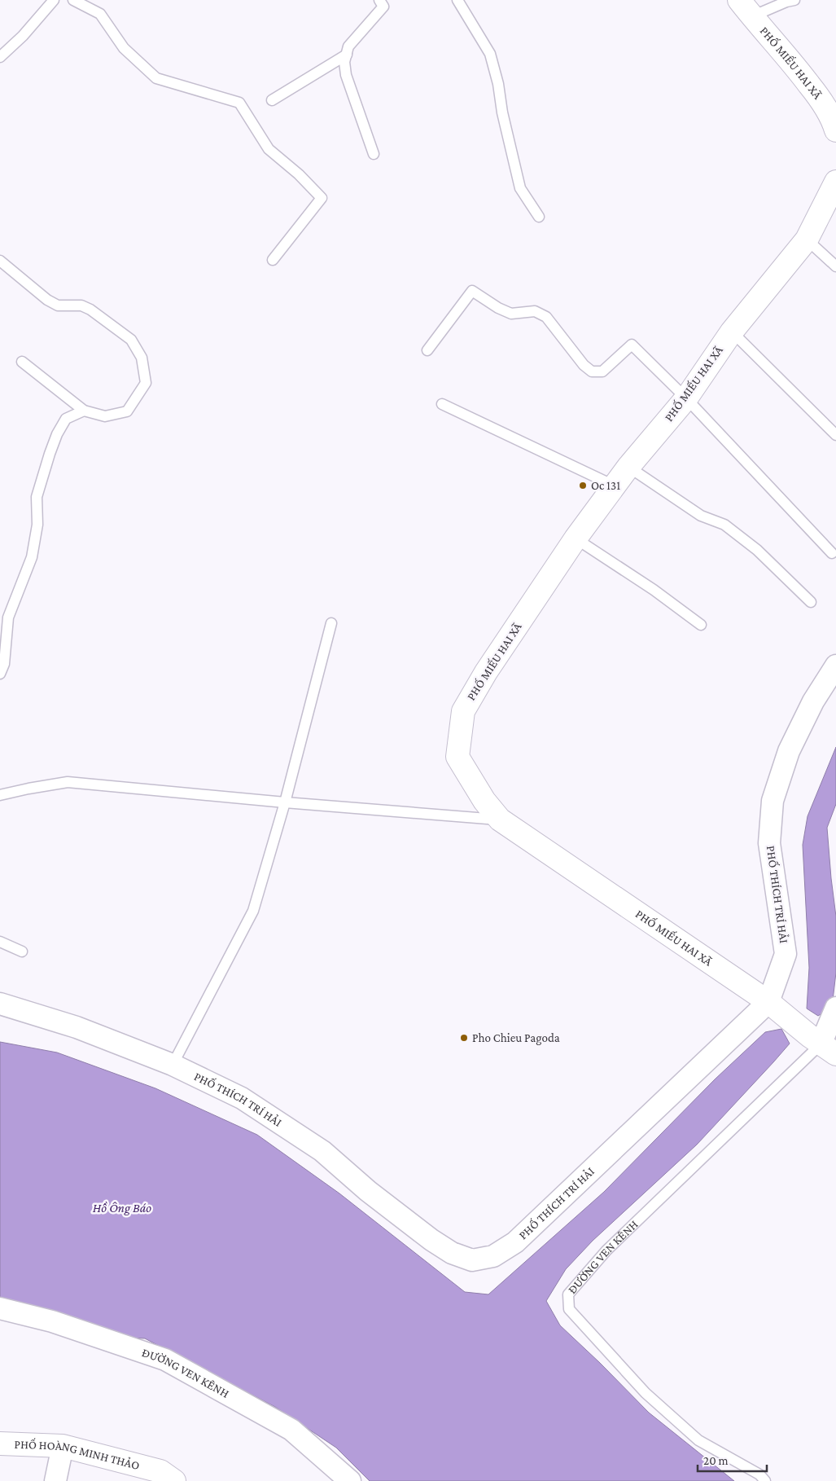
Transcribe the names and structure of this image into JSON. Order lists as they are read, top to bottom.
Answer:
{
  "streets": {
    "street": [
      "PHỐ MIẾU HAI XÃ",
      "PHỐ THÍCH TRÍ HẢI",
      "ĐƯỜNG VEN KÊNH",
      "PHỐ HOÀNG MINH THẢO"
    ]
  },
  "crossings": [
    ["PHỐ MIẾU HAI XÃ", "PHỐ THÍCH TRÍ HẢI"],
    ["PHỐ MIẾU HAI XÃ", "ĐƯỜNG VEN KÊNH"]
  ],
  "water": ["Hồ Ông Báo"],
  "places": ["Oc 131", "Pho Chieu Pagoda"],
  "scale_bar": "20 m"
}
